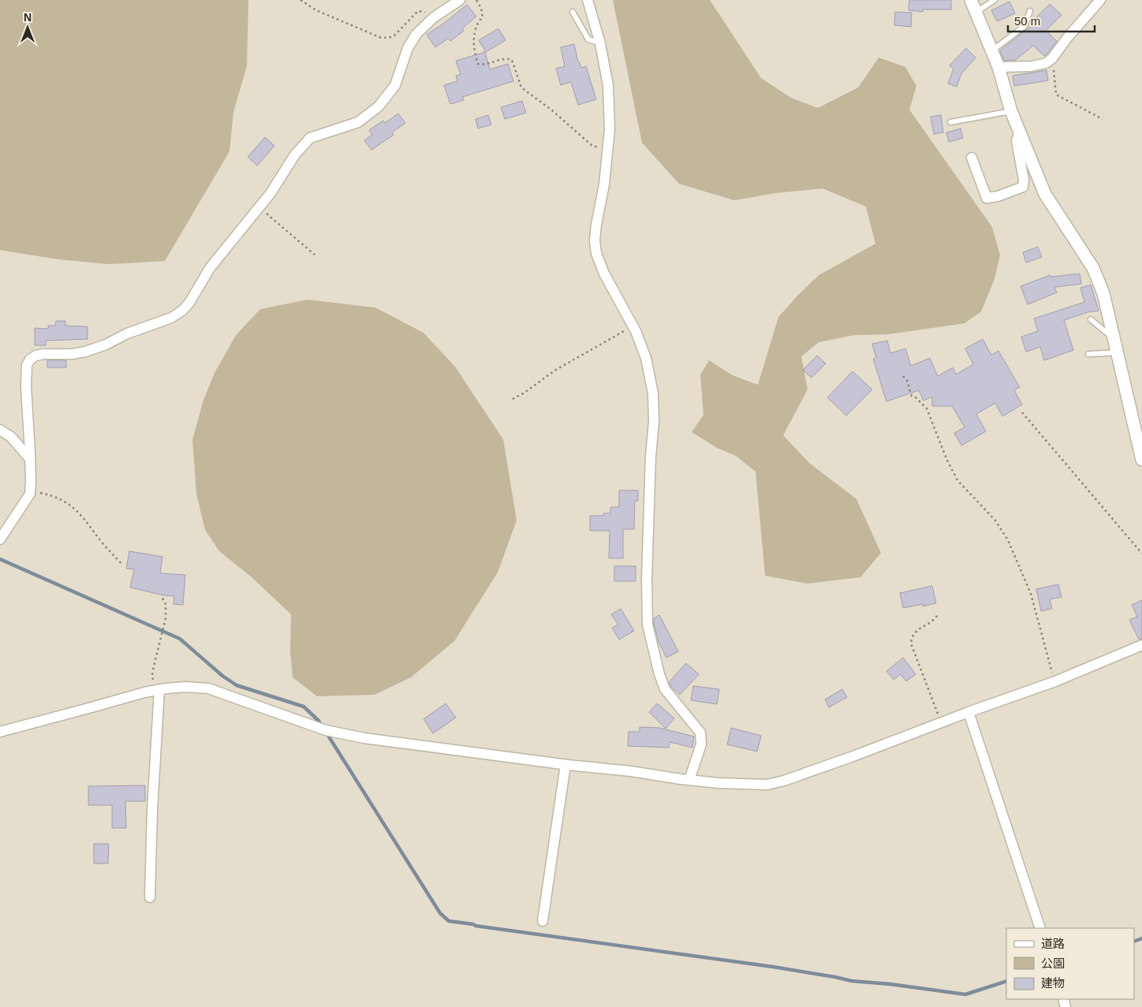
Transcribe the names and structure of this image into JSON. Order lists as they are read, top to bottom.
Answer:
{
  "legend": ["道路", "公園", "建物"],
  "scale_bar": "50 m",
  "north": "top"
}
